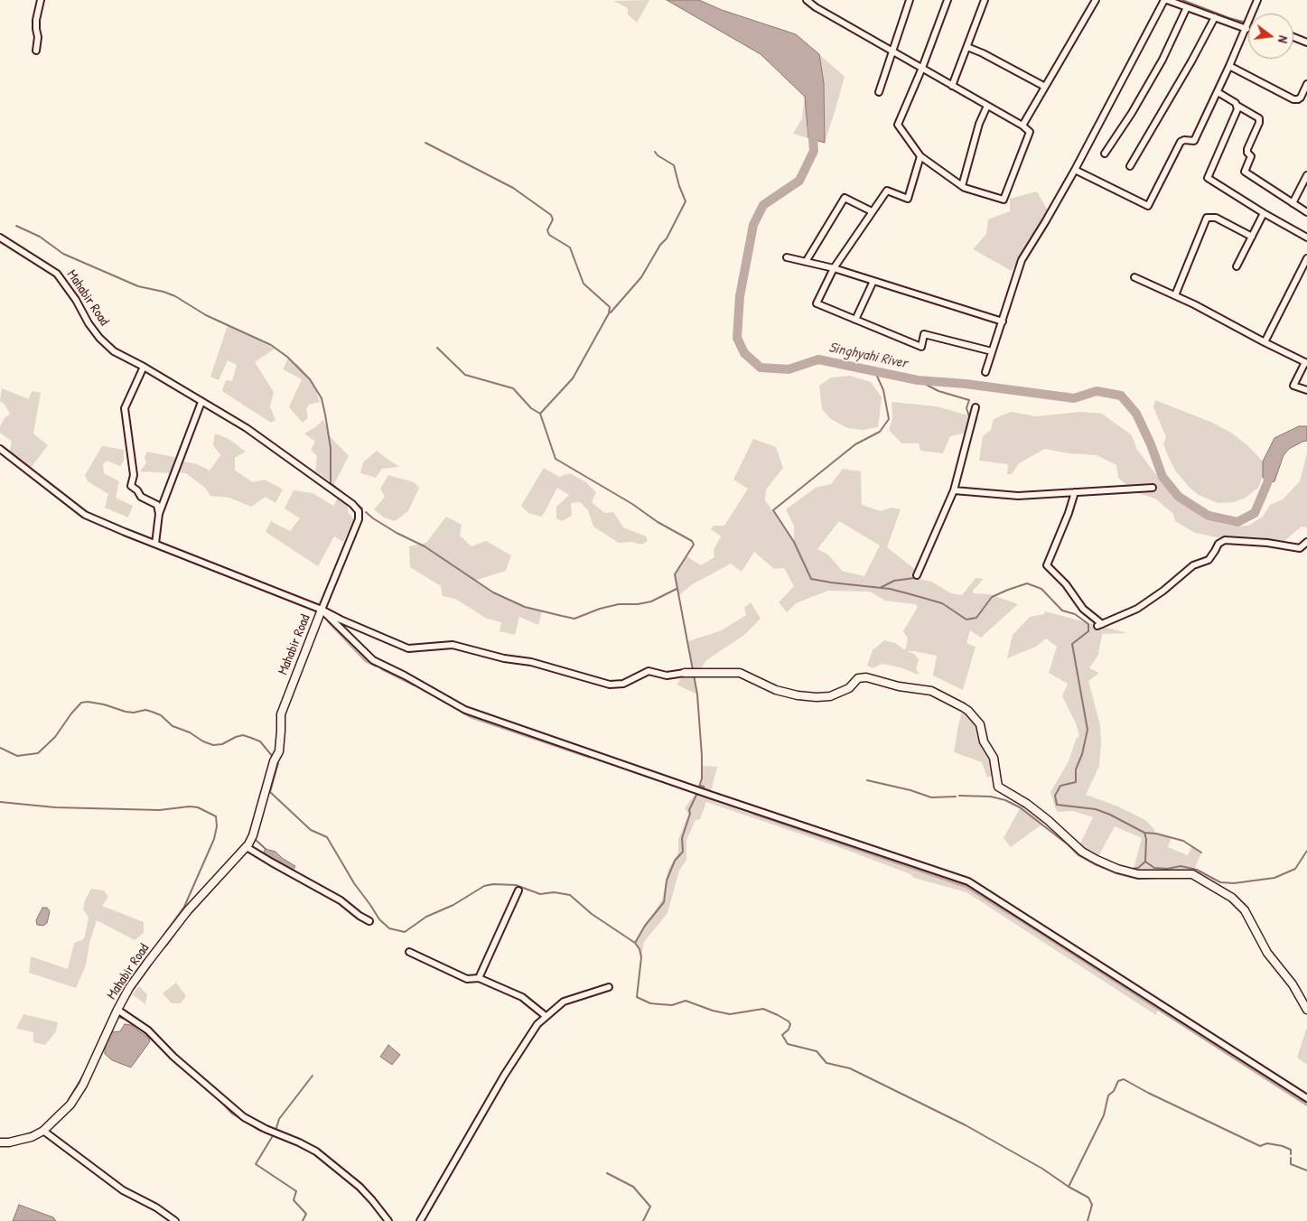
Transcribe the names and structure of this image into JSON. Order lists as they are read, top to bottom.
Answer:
{
  "streets": {
    "street": ["Mahabir Road"]
  },
  "water": ["Singhyahi River"],
  "north": "right"
}
